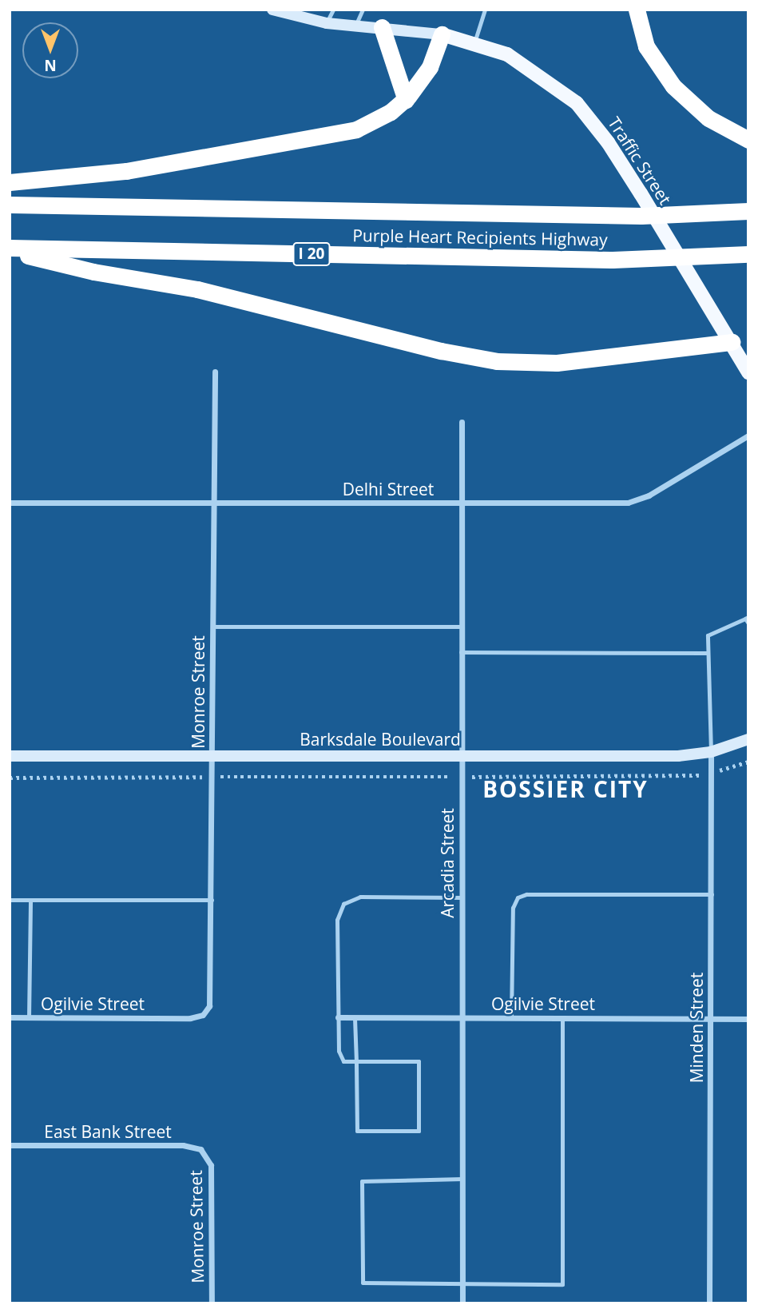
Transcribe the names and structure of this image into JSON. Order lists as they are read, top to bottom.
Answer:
{
  "streets": {
    "highway": ["Purple Heart Recipients Highway", "I 20"],
    "main road": ["Traffic Street", "Barksdale Boulevard"],
    "street": [
      "Delhi Street",
      "Monroe Street",
      "Arcadia Street",
      "Ogilvie Street",
      "Minden Street",
      "East Bank Street"
    ]
  },
  "crossings": [
    ["Delhi Street", "Monroe Street"],
    ["Delhi Street", "Arcadia Street"],
    ["Monroe Street", "Barksdale Boulevard"],
    ["Monroe Street", "Ogilvie Street"],
    ["Monroe Street", "East Bank Street"],
    ["Barksdale Boulevard", "Arcadia Street"],
    ["Barksdale Boulevard", "Minden Street"],
    ["Arcadia Street", "Ogilvie Street"],
    ["Ogilvie Street", "Minden Street"]
  ],
  "districts": ["BOSSIER CITY"],
  "north": "bottom"
}
